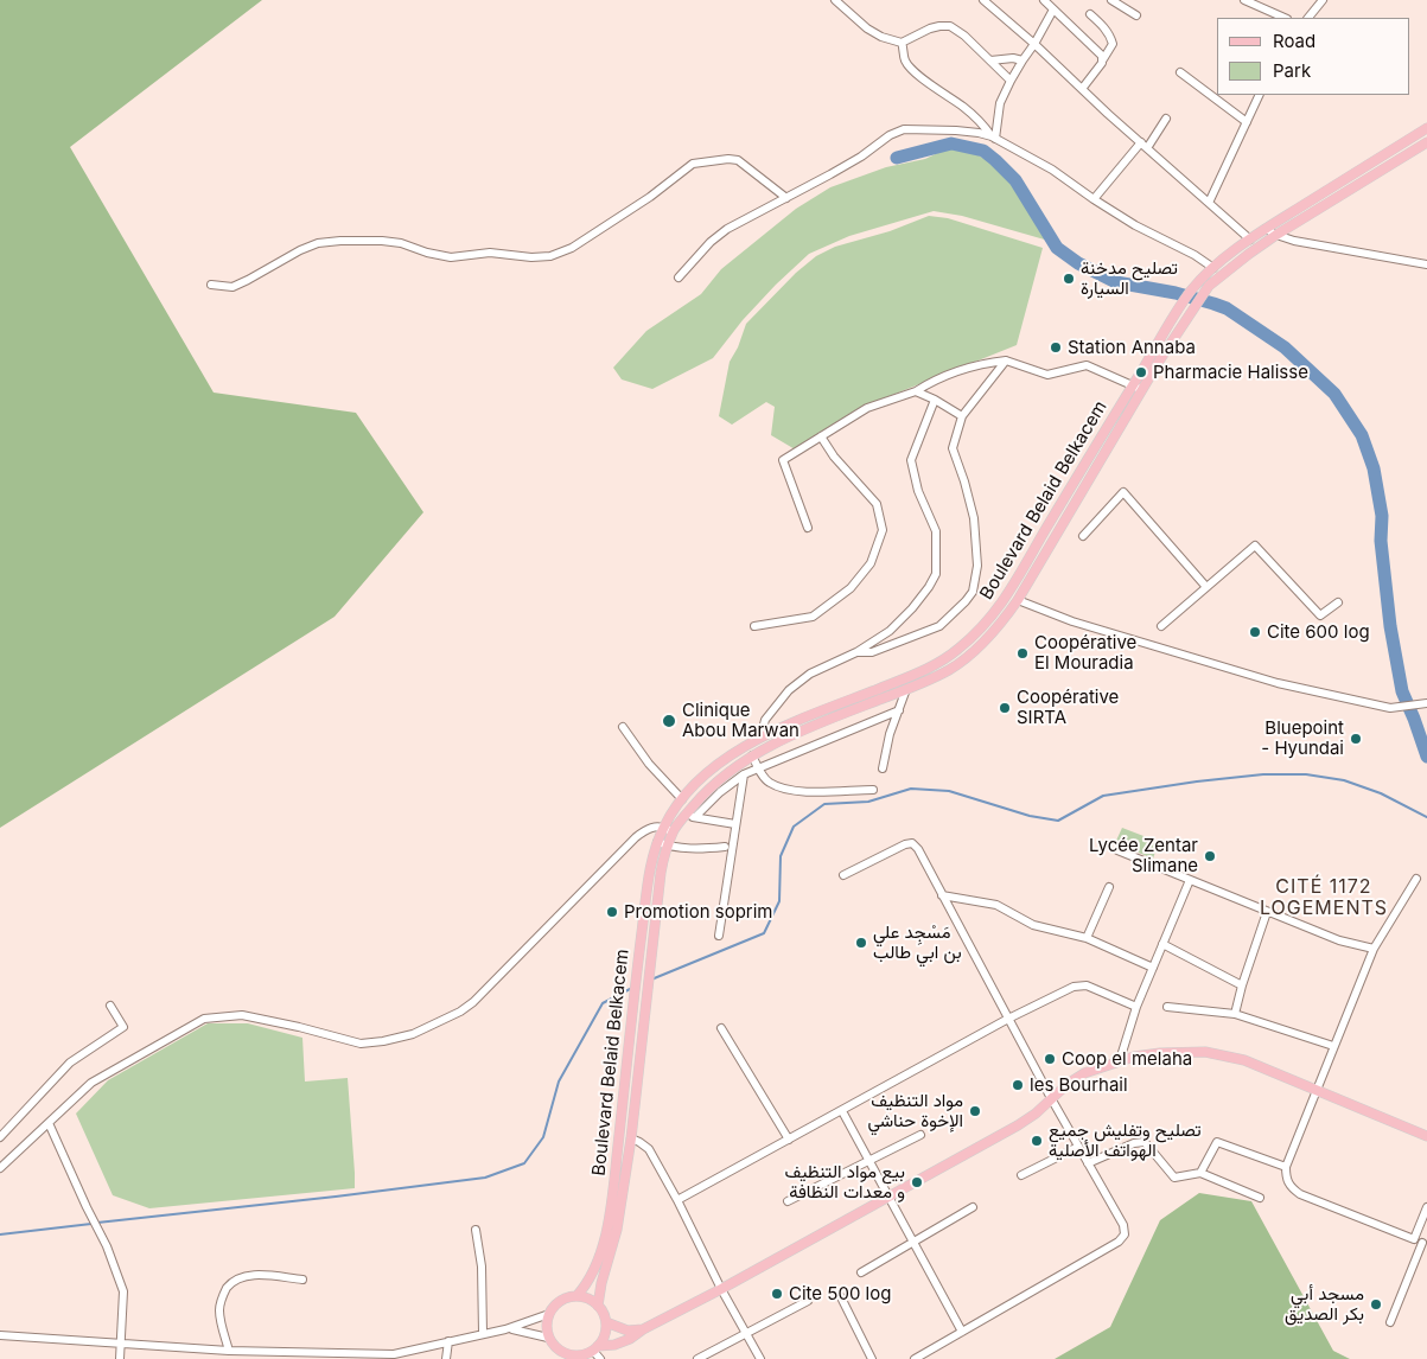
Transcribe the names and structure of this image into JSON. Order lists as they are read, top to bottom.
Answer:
{
  "streets": {
    "main road": ["Boulevard Belaid Belkacem"]
  },
  "districts": ["CITÉ 1172 LOGEMENTS"],
  "places": [
    "تصليح مدخنة السيارة",
    "Station Annaba",
    "Pharmacie Halisse",
    "Cite 600 log",
    "Coopérative El Mouradia",
    "Coopérative SIRTA",
    "Clinique Abou Marwan",
    "Bluepoint - Hyundai",
    "Lycée Zentar Slimane",
    "Promotion soprim",
    "مَسْجِد علي بن ابي طالب",
    "Coop el melaha",
    "les Bourhail",
    "مواد التنظيف الإخوة حناشي",
    "تصليح وتفليش جميع الهواتف الأصلية",
    "بيع مواد التنظيف و معدات النظافة",
    "Cite 500 log",
    "مسجد أبي بكر الصديق"
  ],
  "legend": ["Road", "Park"]
}
